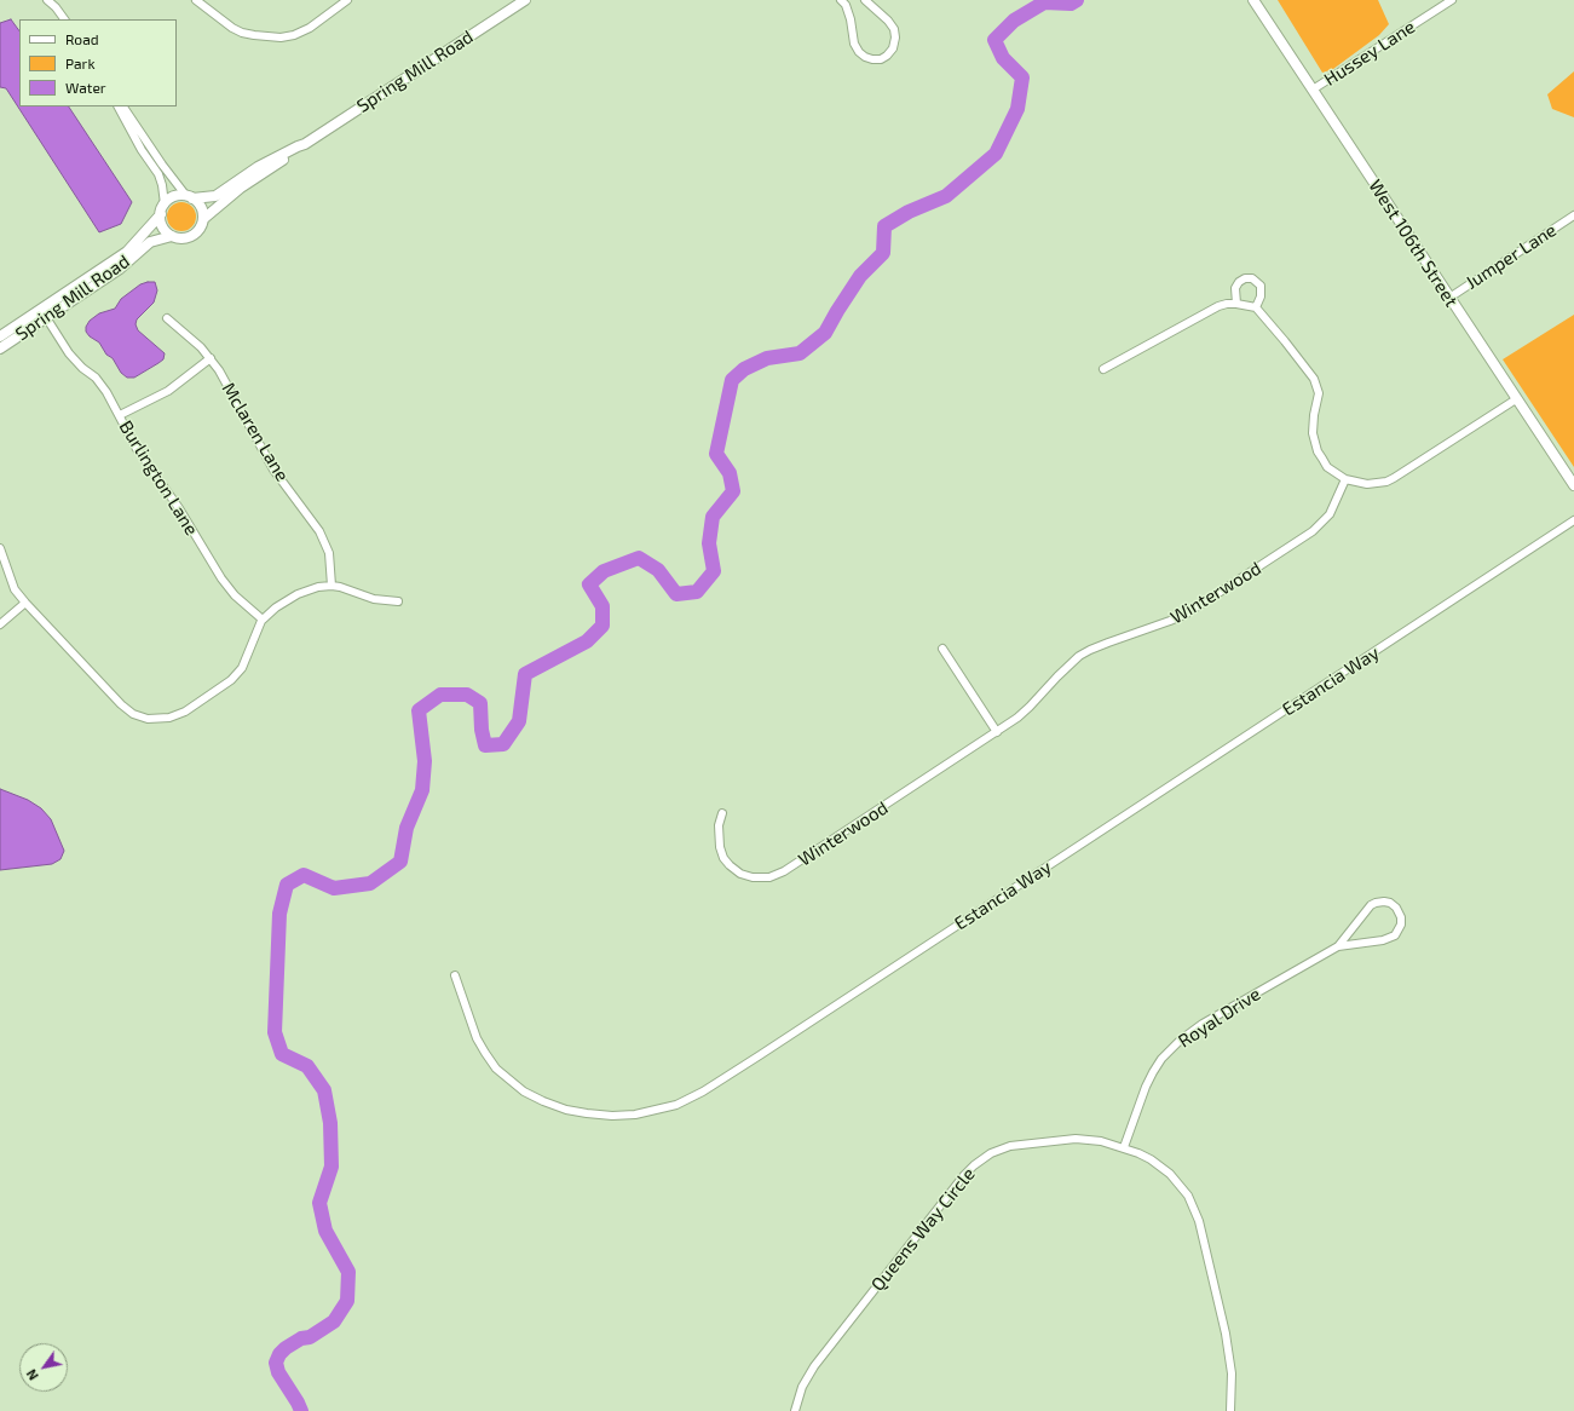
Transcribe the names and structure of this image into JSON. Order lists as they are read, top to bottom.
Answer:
{
  "streets": {
    "street": [
      "Hussey Lane",
      "Spring Mill Road",
      "West 106th Street",
      "Jumper Lane",
      "Mclaren Lane",
      "Burlington Lane",
      "Winterwood",
      "Estancia Way",
      "Royal Drive",
      "Queens Way Circle"
    ]
  },
  "crossings": [
    ["Hussey Lane", "West 106th Street"],
    ["Spring Mill Road", "Burlington Lane"],
    ["West 106th Street", "Jumper Lane"],
    ["Royal Drive", "Queens Way Circle"]
  ],
  "legend": ["Road", "Park", "Water"],
  "north": "bottom left"
}
